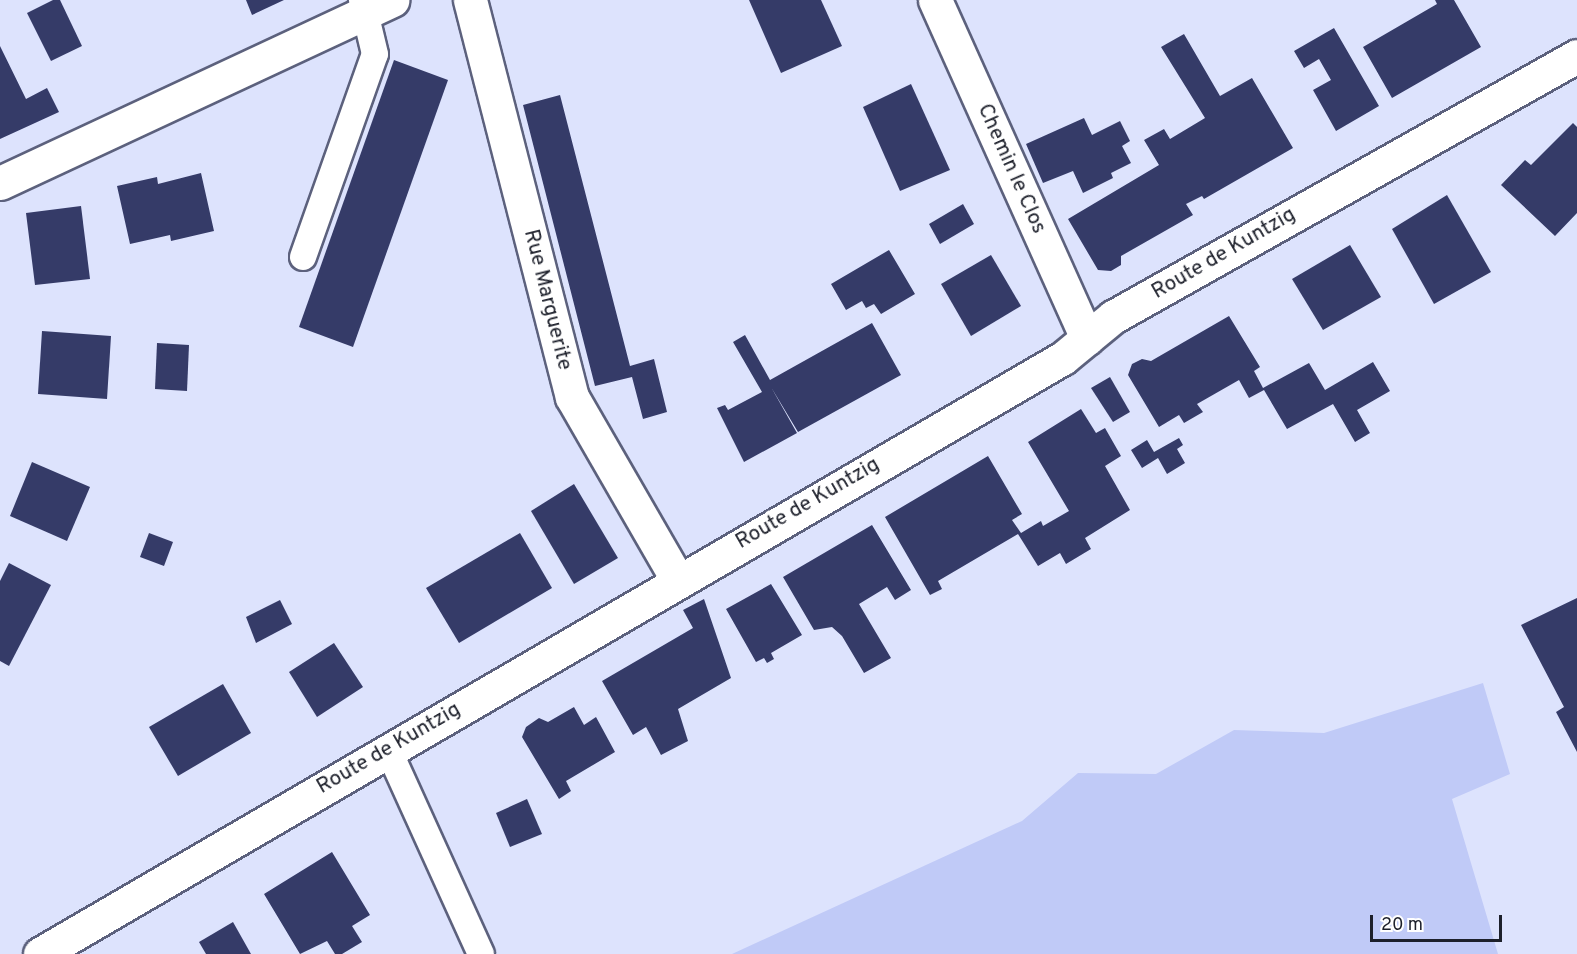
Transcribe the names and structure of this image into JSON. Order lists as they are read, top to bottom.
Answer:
{
  "streets": {
    "street": ["Chemin le Clos", "Route de Kuntzig", "Rue Marguerite"]
  },
  "crossings": [
    ["Chemin le Clos", "Route de Kuntzig"],
    ["Route de Kuntzig", "Rue Marguerite"]
  ],
  "scale_bar": "20 m"
}
